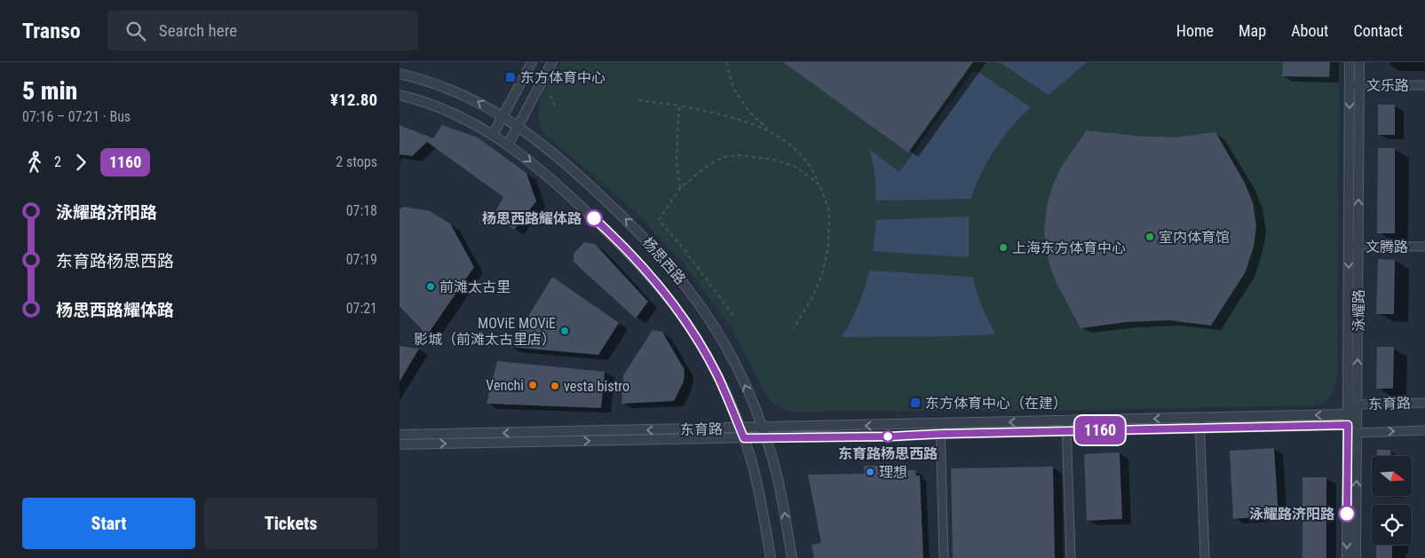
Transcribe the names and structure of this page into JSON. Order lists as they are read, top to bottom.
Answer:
{
  "streets": {
    "street": [
      "文乐路",
      "文腾路",
      "杨思西路",
      "泳耀路",
      "东育路"
    ]
  },
  "crossings": [
    ["文乐路", "泳耀路"],
    ["文腾路", "泳耀路"],
    ["杨思西路", "东育路"],
    ["泳耀路", "东育路"]
  ],
  "places": {
    "transit": ["东方体育中心", "东方体育中心（在建）"],
    "other": [
      "杨思西路耀体路",
      "室内体育馆",
      "上海东方体育中心",
      "前滩太古里",
      "MOViE MOViE 影城（前滩太古里店）",
      "Venchi",
      "vesta bistro",
      "东育路杨思西路",
      "理想",
      "泳耀路济阳路"
    ]
  },
  "lines": ["bus line 1160"],
  "north": "right",
  "page": {
    "header": "Transo",
    "search": "Search here",
    "nav": [
      "Home",
      "Map",
      "About",
      "Contact"
    ],
    "heading": ["5 min", "07:16 – 07:21 · Bus", "¥12.80"],
    "on_map": "1160",
    "legs": ["2", "1160", "2 stops"],
    "list": [
      {
        "name": "泳耀路济阳路",
        "value": "07:18"
      },
      {
        "name": "东育路杨思西路",
        "value": "07:19"
      },
      {
        "name": "杨思西路耀体路",
        "value": "07:21"
      }
    ],
    "buttons": ["Start", "Tickets"]
  }
}
